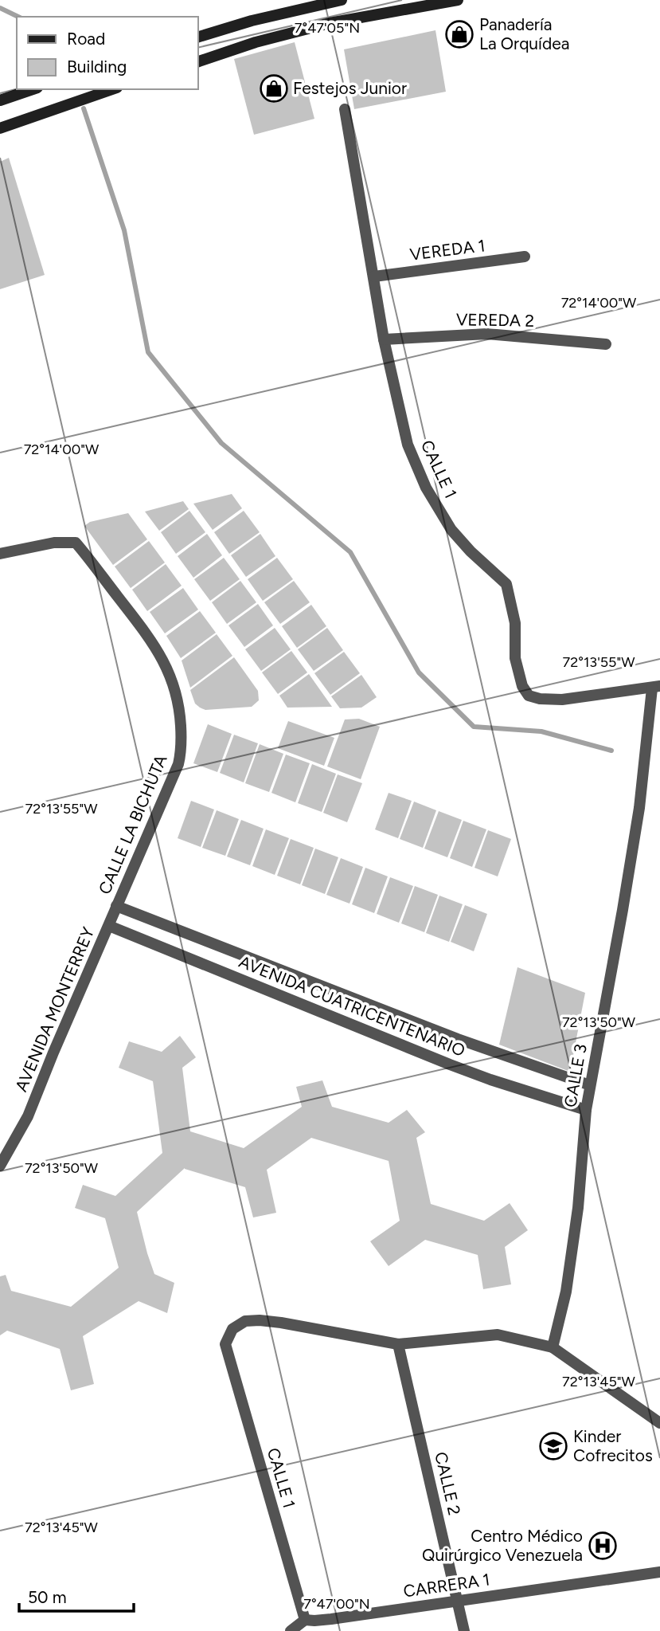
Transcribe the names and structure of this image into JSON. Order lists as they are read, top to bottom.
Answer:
{
  "streets": {
    "street": [
      "VEREDA 1",
      "VEREDA 2",
      "CALLE 1",
      "CALLE LA BICHUTA",
      "AVENIDA CUATRICENTENARIO",
      "AVENIDA MONTERREY",
      "CALLE 3",
      "CALLE 2",
      "CARRERA 1"
    ]
  },
  "crossings": [
    ["VEREDA 1", "CALLE 1"],
    ["VEREDA 2", "CALLE 1"],
    ["CALLE 1", "CALLE 3"],
    ["CALLE 1", "CALLE 2"],
    ["CALLE 1", "CARRERA 1"],
    ["CALLE LA BICHUTA", "AVENIDA CUATRICENTENARIO"],
    ["CALLE LA BICHUTA", "AVENIDA MONTERREY"],
    ["AVENIDA CUATRICENTENARIO", "AVENIDA MONTERREY"],
    ["AVENIDA CUATRICENTENARIO", "CALLE 3"],
    ["CALLE 2", "CARRERA 1"]
  ],
  "places": {
    "shop": ["Panadería La Orquídea", "Festejos Junior"],
    "school or university": ["Kinder Cofrecitos"],
    "hospital": ["Centro Médico Quirúrgico Venezuela"]
  },
  "legend": ["Road", "Building"],
  "scale_bar": "50 m",
  "coordinates": [
    "7°47'05\"N",
    "72°14'00\"W",
    "72°13'55\"W",
    "72°13'50\"W",
    "72°13'45\"W",
    "7°47'00\"N"
  ]
}
